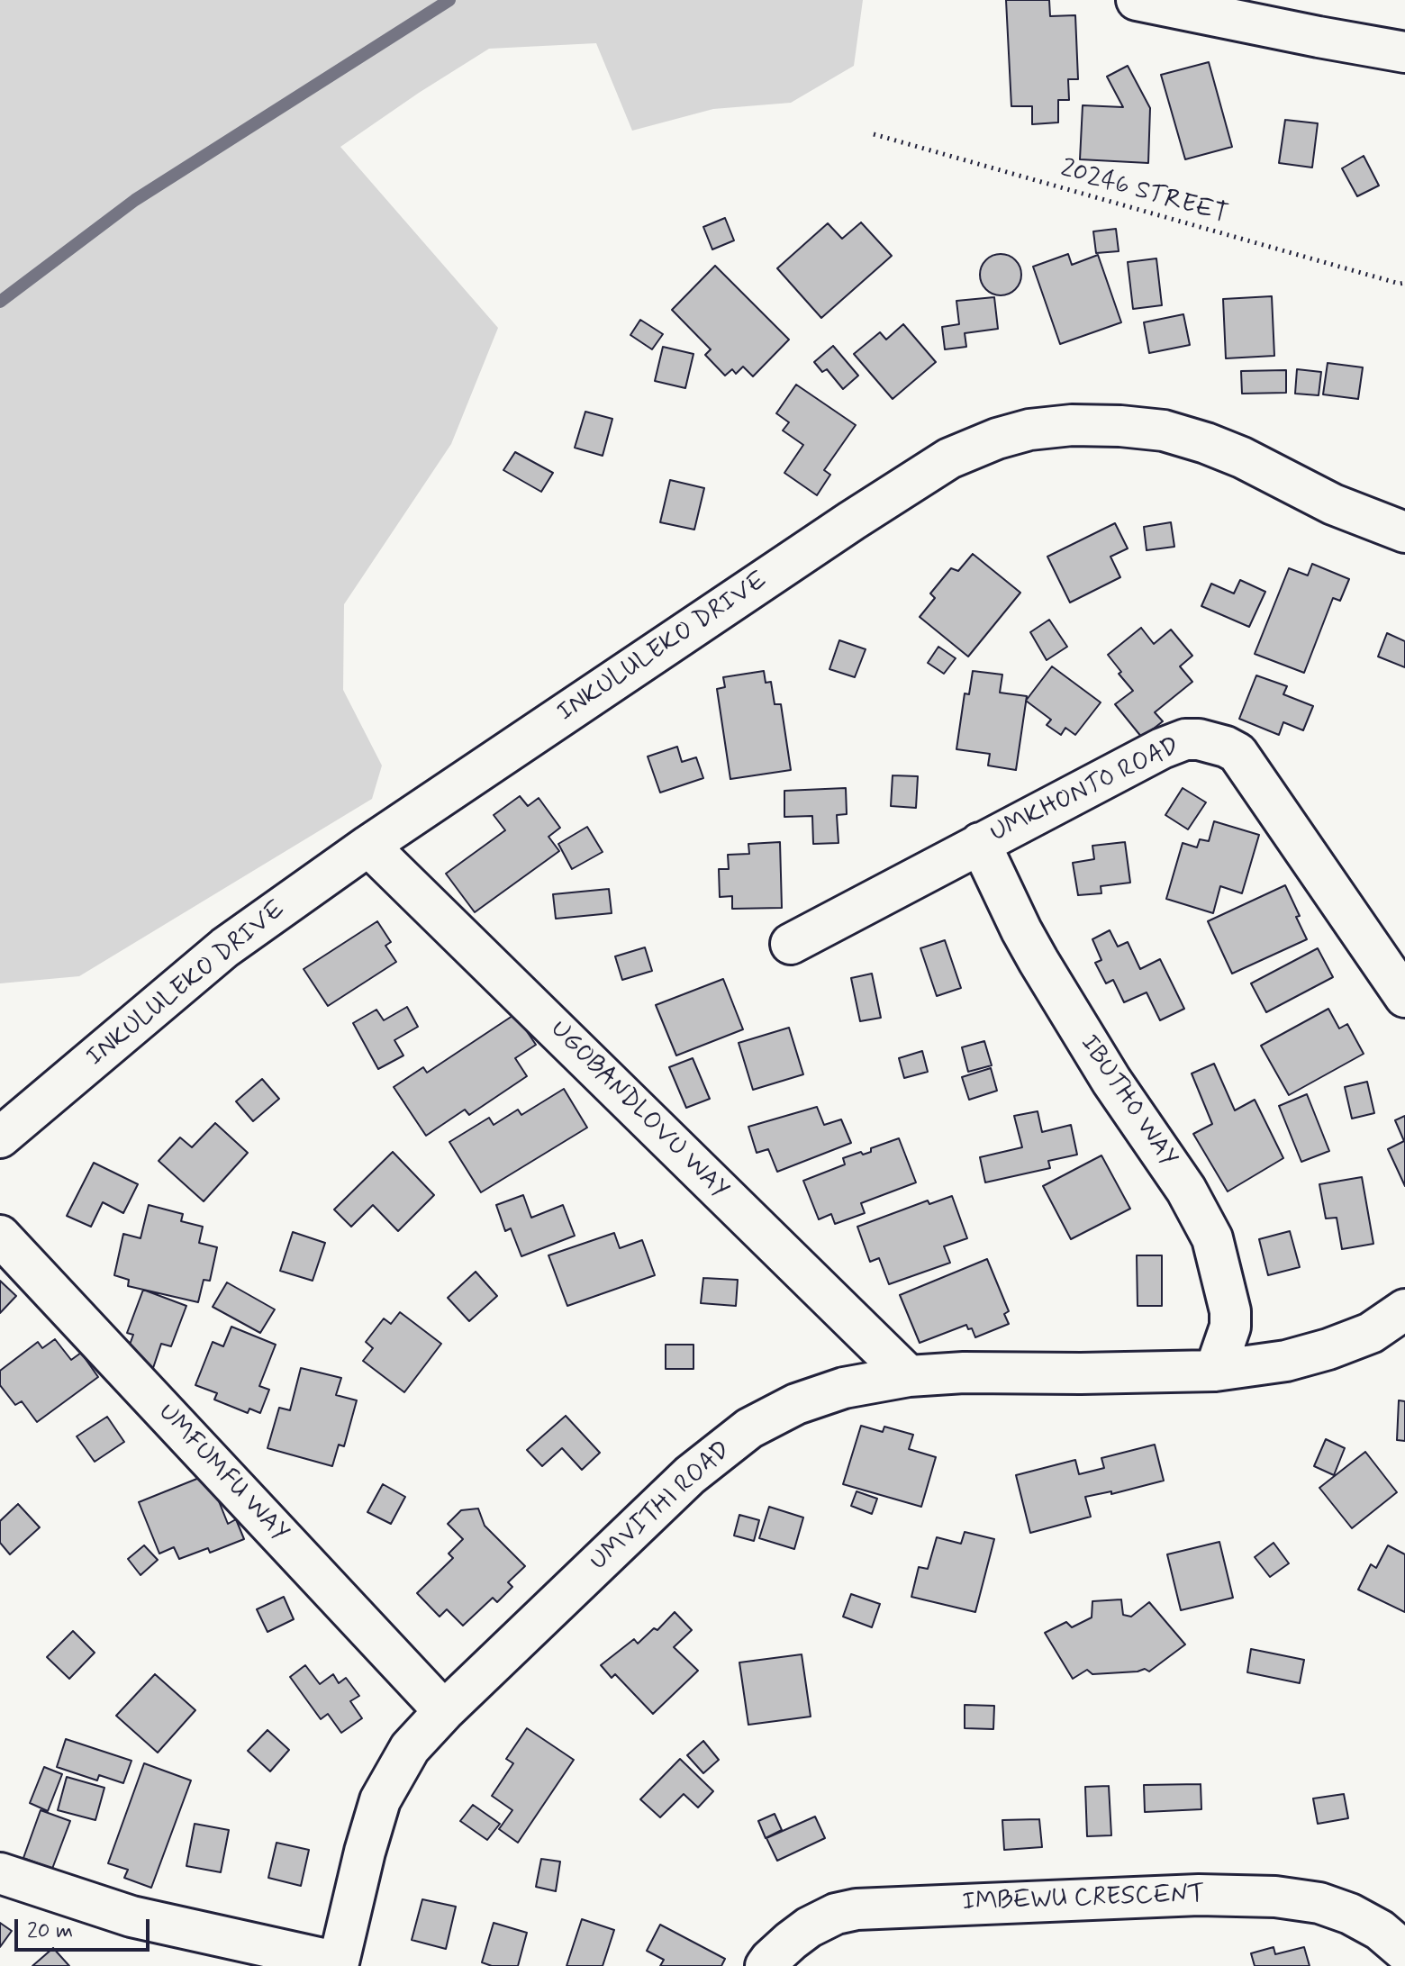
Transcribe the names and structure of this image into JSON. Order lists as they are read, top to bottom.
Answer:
{
  "streets": {
    "street": [
      "INKULULEKO DRIVE",
      "UMKHONTO ROAD",
      "IBUTHO WAY",
      "UGOBANDLOVU WAY",
      "UMFUMFU WAY",
      "UMVITHI ROAD",
      "IMBEWU CRESCENT"
    ],
    "path": ["20246 STREET"]
  },
  "crossings": [
    ["INKULULEKO DRIVE", "UGOBANDLOVU WAY"],
    ["UMKHONTO ROAD", "IBUTHO WAY"],
    ["IBUTHO WAY", "UMVITHI ROAD"],
    ["UGOBANDLOVU WAY", "UMVITHI ROAD"],
    ["UMFUMFU WAY", "UMVITHI ROAD"]
  ],
  "scale_bar": "20 m"
}
